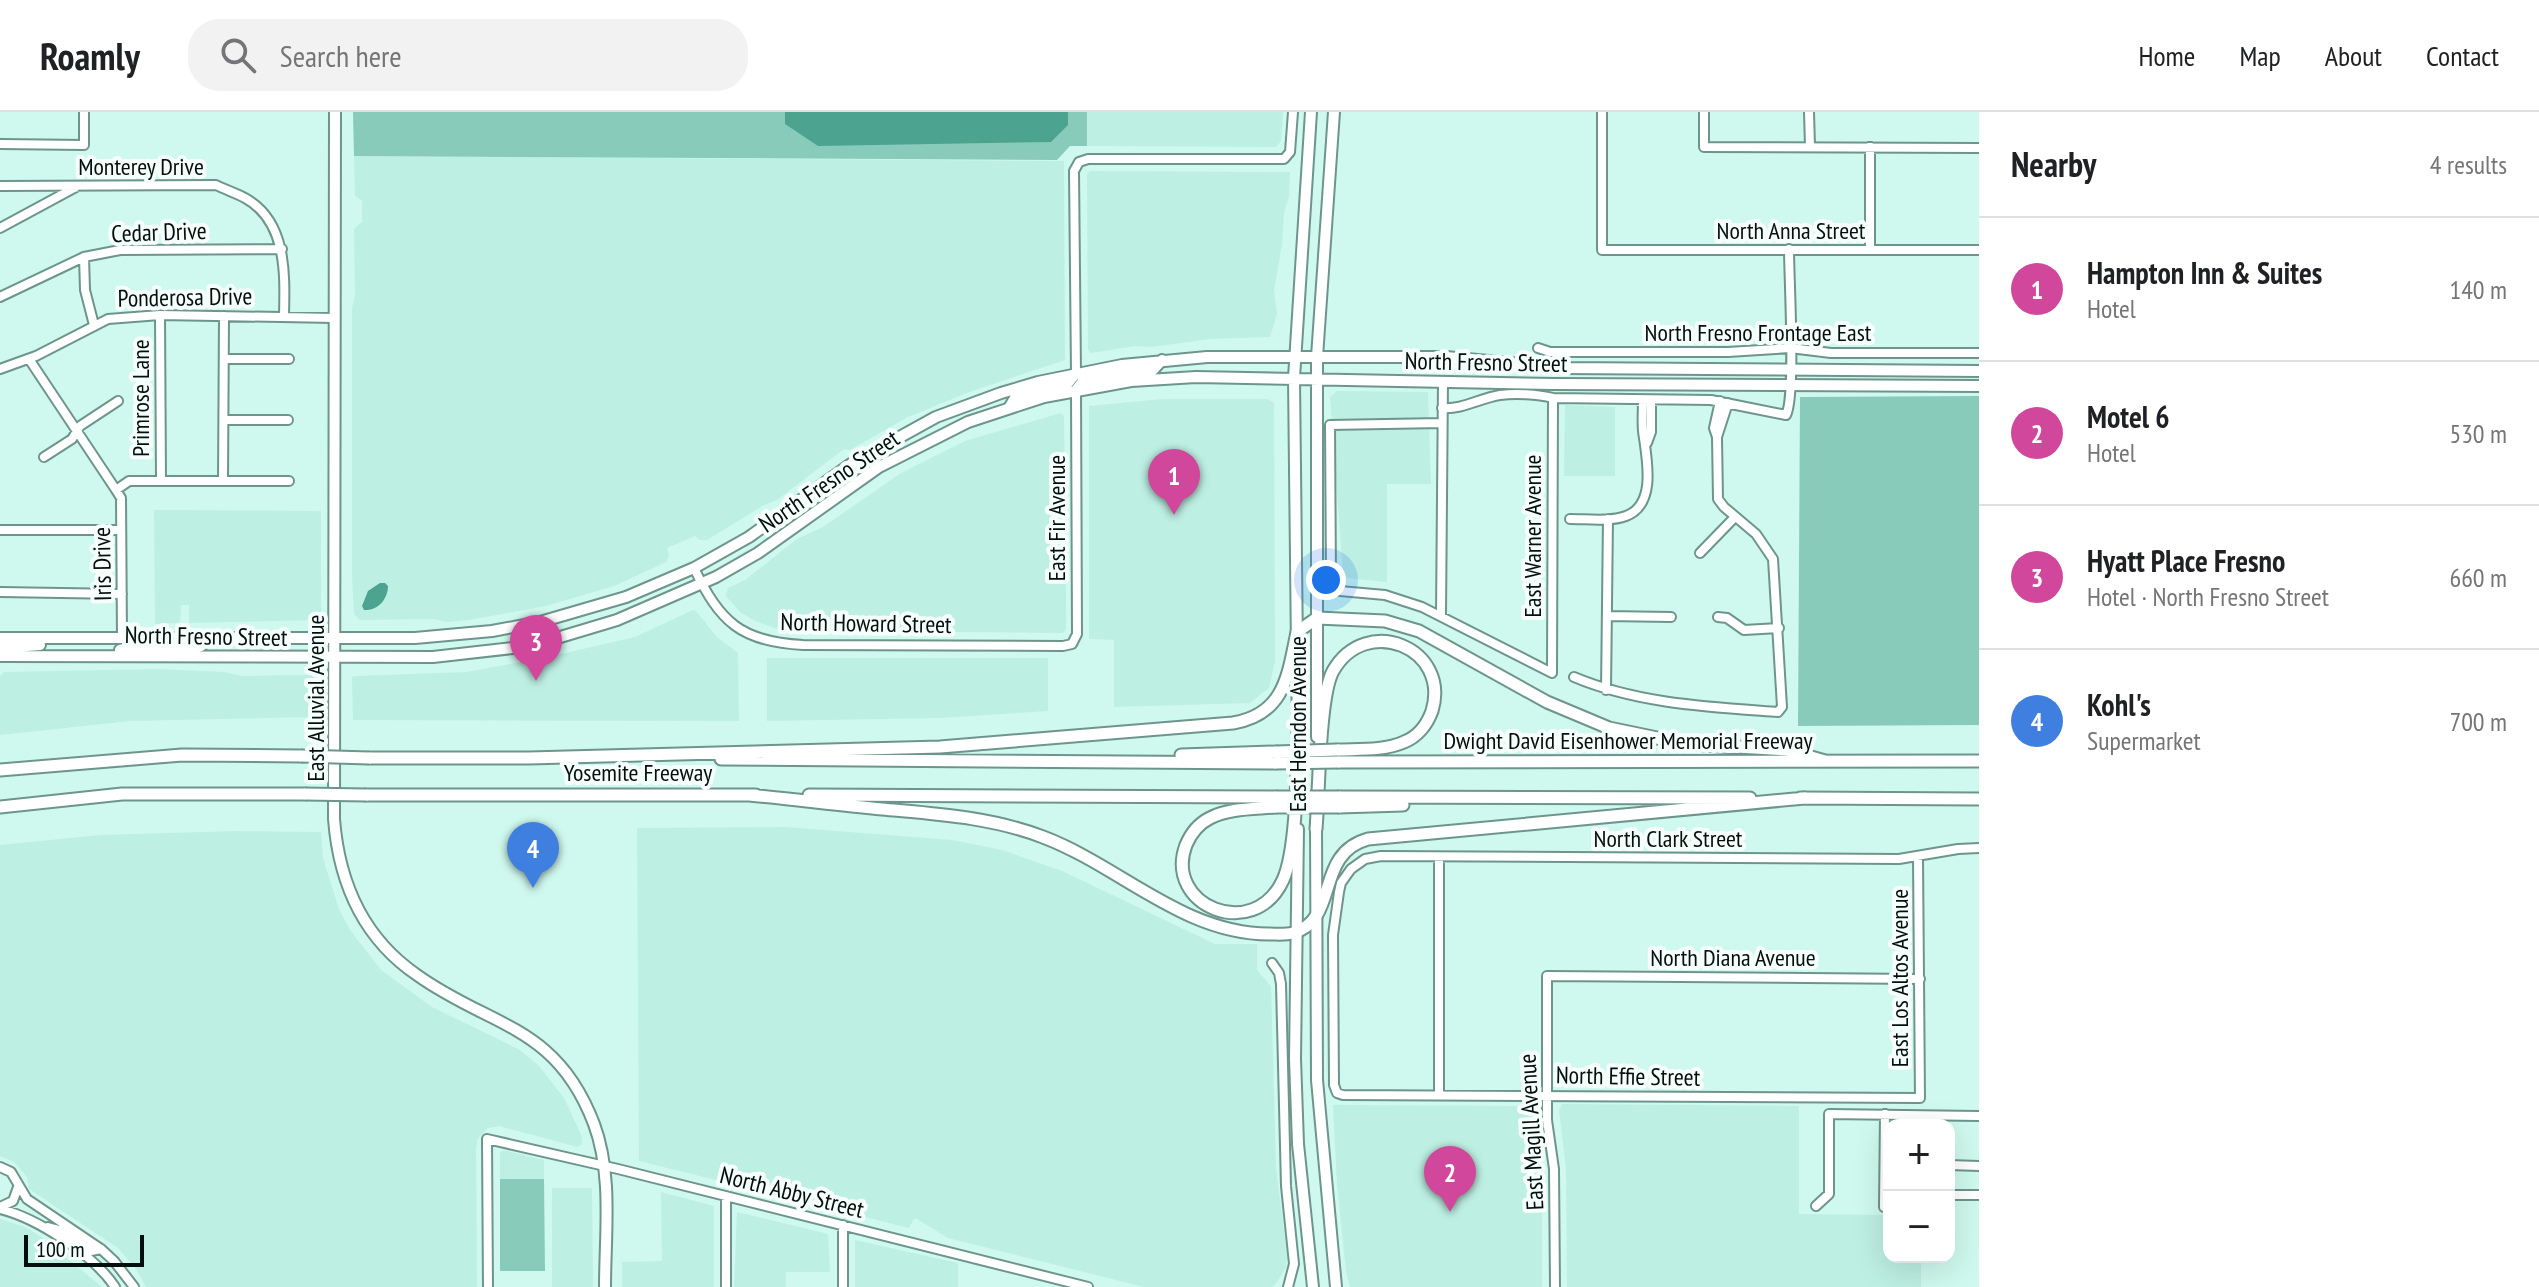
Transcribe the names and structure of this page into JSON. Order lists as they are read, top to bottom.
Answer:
{
  "streets": {
    "highway": ["Dwight David Eisenhower Memorial Freeway", "Yosemite Freeway"],
    "main road": ["North Fresno Street", "East Alluvial Avenue", "East Herndon Avenue"],
    "street": [
      "Monterey Drive",
      "North Anna Street",
      "Cedar Drive",
      "Ponderosa Drive",
      "North Fresno Frontage East",
      "Primrose Lane",
      "East Fir Avenue",
      "East Warner Avenue",
      "Iris Drive",
      "North Howard Street",
      "North Clark Street",
      "North Diana Avenue",
      "East Los Altos Avenue",
      "North Effie Street",
      "East Magill Avenue",
      "North Abby Street"
    ]
  },
  "crossings": [
    ["Monterey Drive", "Cedar Drive"],
    ["Monterey Drive", "Ponderosa Drive"],
    ["Ponderosa Drive", "Primrose Lane"],
    ["Ponderosa Drive", "Iris Drive"],
    ["Ponderosa Drive", "East Alluvial Avenue"],
    ["North Fresno Street", "East Fir Avenue"],
    ["North Fresno Street", "Iris Drive"],
    ["North Fresno Street", "North Howard Street"],
    ["North Fresno Street", "East Alluvial Avenue"],
    ["North Fresno Street", "East Herndon Avenue"],
    ["East Fir Avenue", "North Howard Street"],
    ["East Alluvial Avenue", "North Abby Street"],
    ["Dwight David Eisenhower Memorial Freeway", "Yosemite Freeway"],
    ["North Clark Street", "East Los Altos Avenue"],
    ["North Clark Street", "North Effie Street"],
    ["North Diana Avenue", "East Los Altos Avenue"],
    ["North Diana Avenue", "East Magill Avenue"],
    ["East Los Altos Avenue", "North Effie Street"],
    ["North Effie Street", "East Magill Avenue"]
  ],
  "scale_bar": "100 m",
  "page": {
    "header": "Roamly",
    "search": "Search here",
    "nav": [
      "Home",
      "Map",
      "About",
      "Contact"
    ],
    "heading": ["Nearby", "4 results"],
    "list": [
      {
        "mark": "1",
        "name": "Hampton Inn & Suites",
        "note": "Hotel",
        "value": "140 m"
      },
      {
        "mark": "2",
        "name": "Motel 6",
        "note": "Hotel",
        "value": "530 m"
      },
      {
        "mark": "3",
        "name": "Hyatt Place Fresno",
        "note": "Hotel · North Fresno Street",
        "value": "660 m"
      },
      {
        "mark": "4",
        "name": "Kohl's",
        "note": "Supermarket",
        "value": "700 m"
      }
    ],
    "pins": [
      "1",
      "3",
      "4",
      "2"
    ],
    "map_buttons": ["+", "−"],
    "scale": "100 m"
  }
}
